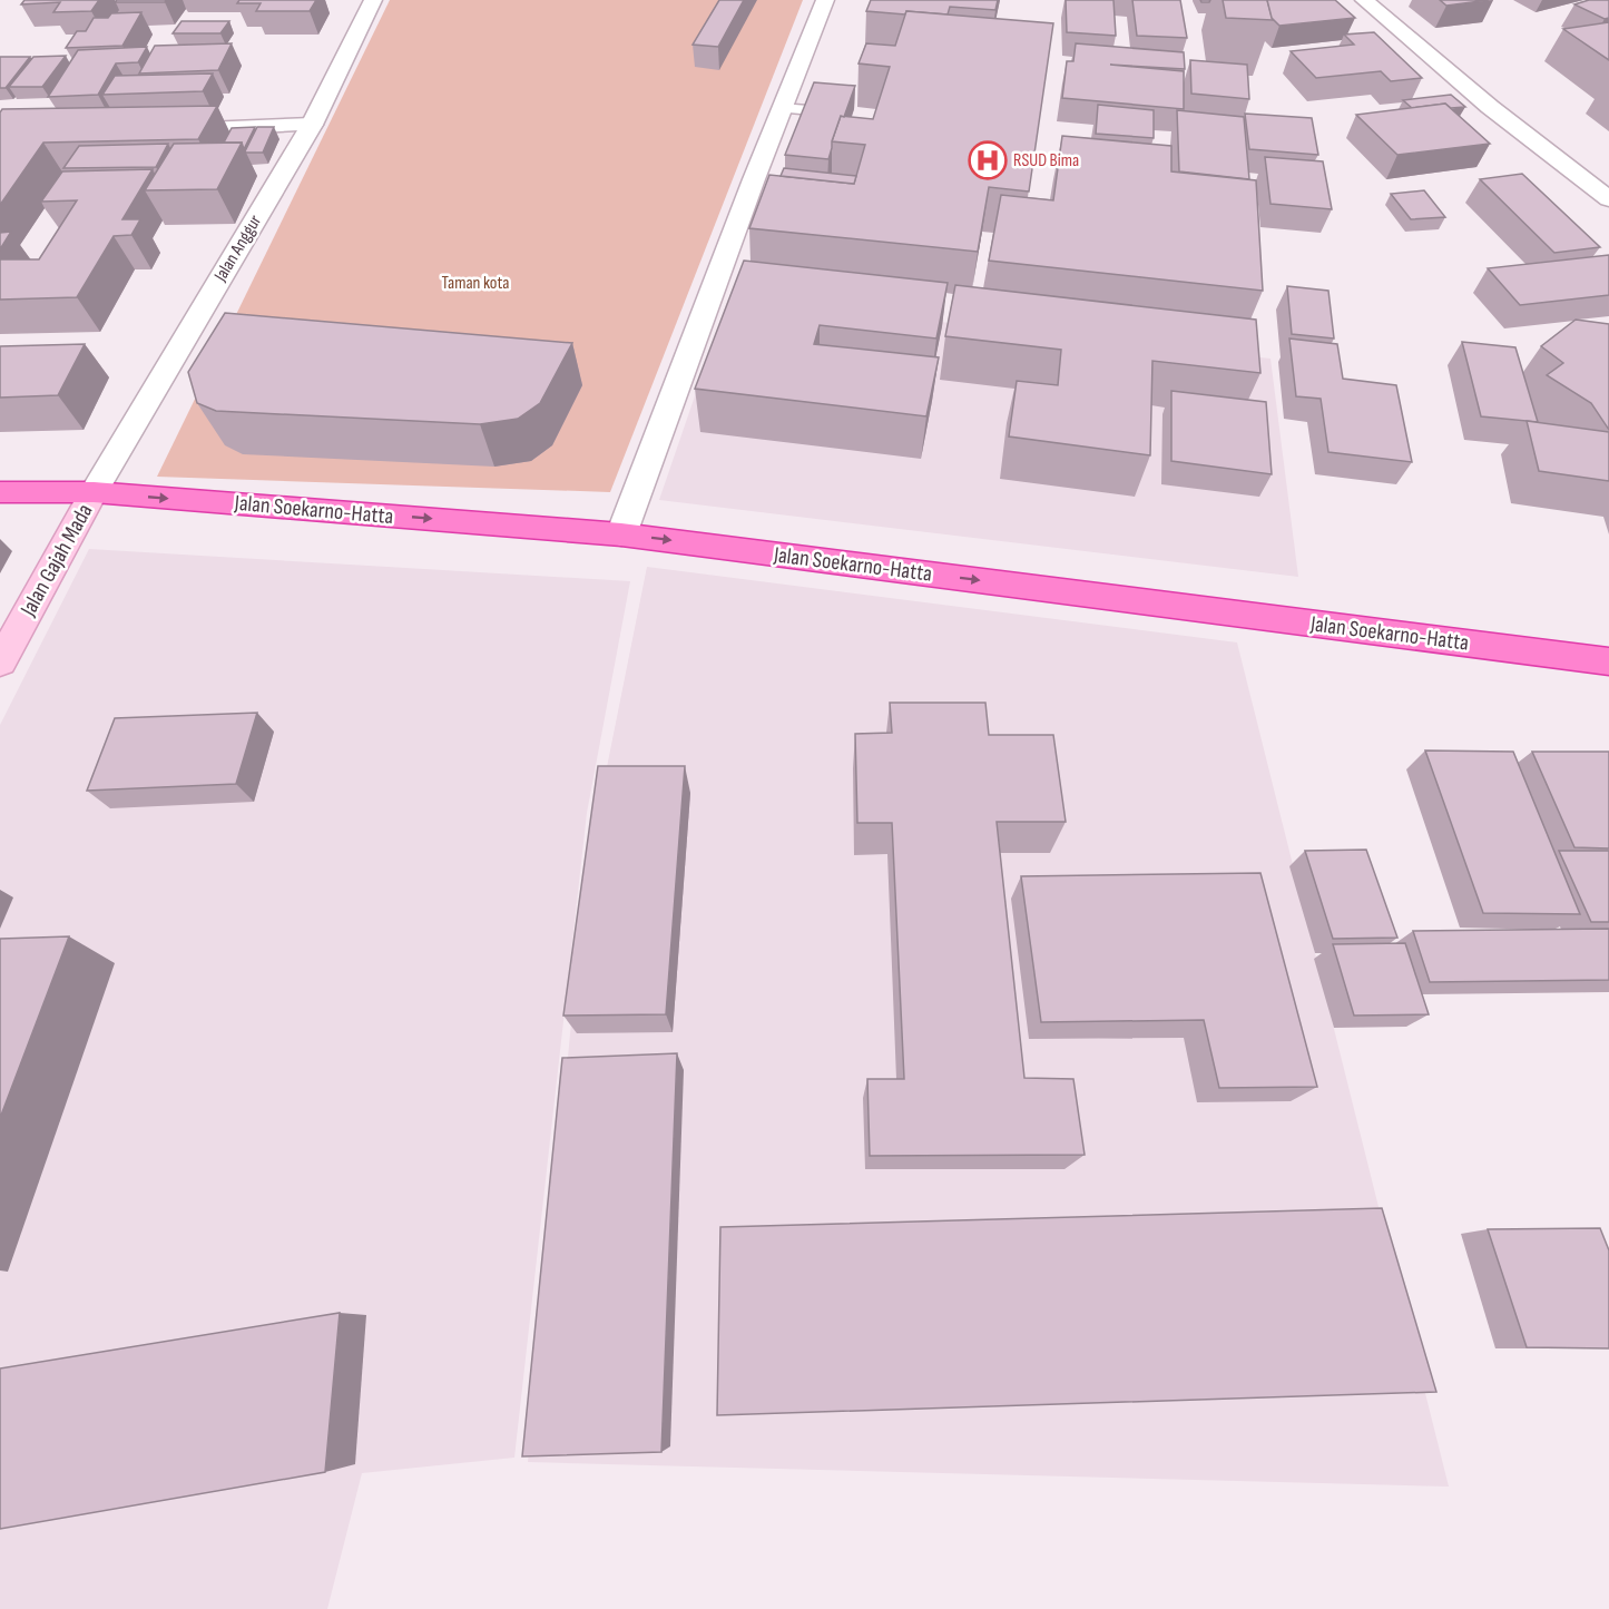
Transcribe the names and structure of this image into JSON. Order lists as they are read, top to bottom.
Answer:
{
  "streets": {
    "highway": ["Jalan Soekarno-Hatta"],
    "main road": ["Jalan Gajah Mada"],
    "street": ["Jalan Anggur"]
  },
  "crossings": [
    ["Jalan Anggur", "Jalan Soekarno-Hatta"],
    ["Jalan Anggur", "Jalan Gajah Mada"],
    ["Jalan Soekarno-Hatta", "Jalan Gajah Mada"]
  ],
  "one_way": ["Jalan Soekarno-Hatta"],
  "parks": ["Taman kota"],
  "places": {
    "hospital": ["RSUD Bima"]
  }
}
